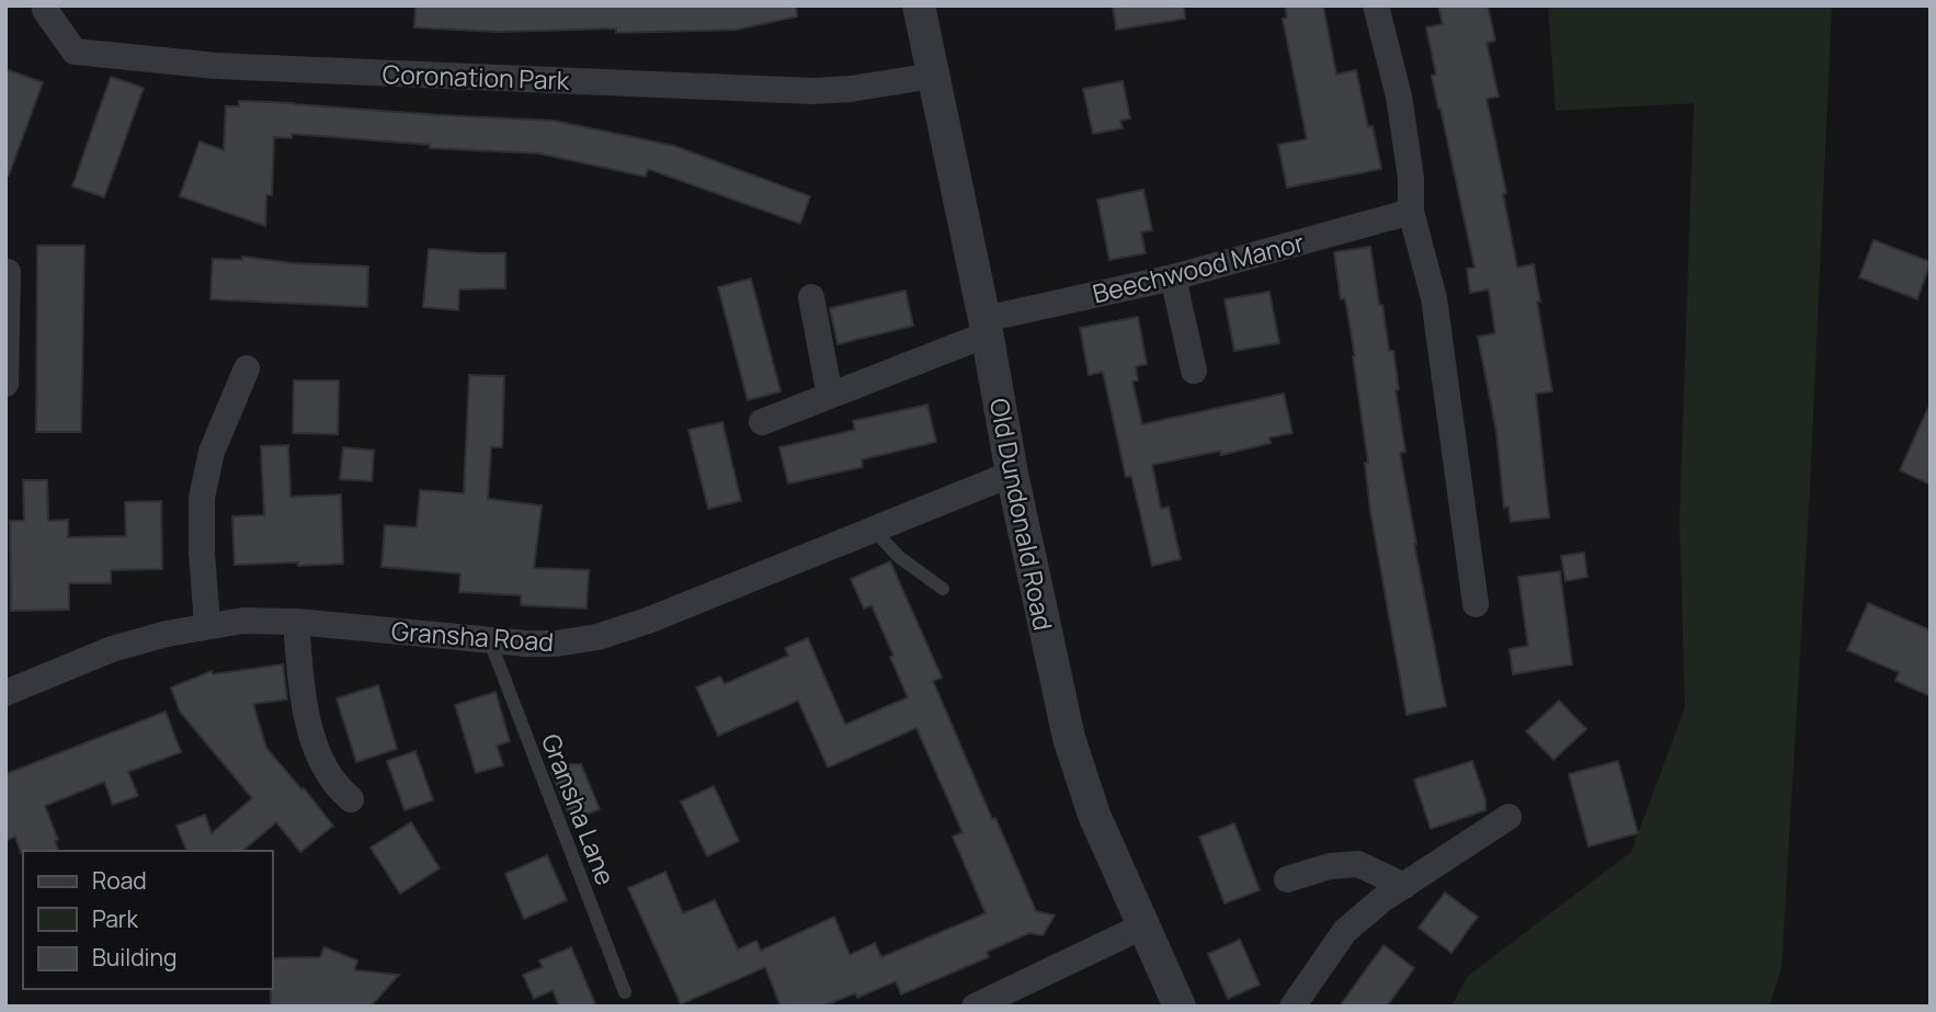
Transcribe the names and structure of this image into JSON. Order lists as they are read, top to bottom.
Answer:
{
  "streets": {
    "street": [
      "Coronation Park",
      "Beechwood Manor",
      "Old Dundonald Road",
      "Gransha Road"
    ],
    "lane": ["Gransha Lane"]
  },
  "crossings": [
    ["Coronation Park", "Old Dundonald Road"],
    ["Beechwood Manor", "Old Dundonald Road"],
    ["Old Dundonald Road", "Gransha Road"],
    ["Gransha Road", "Gransha Lane"]
  ],
  "legend": ["Road", "Park", "Building"]
}
